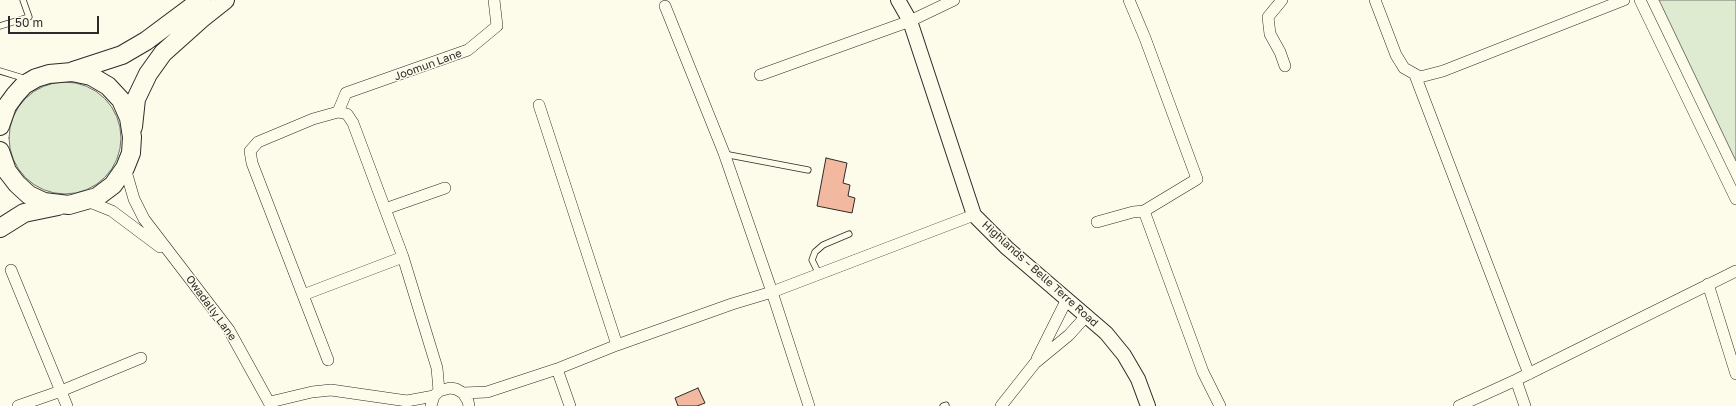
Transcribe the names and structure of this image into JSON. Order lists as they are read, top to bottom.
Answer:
{
  "streets": {
    "street": ["Joomun Lane", "Highlands – Belle Terre Road", "Owadally Lane"]
  },
  "scale_bar": "50 m"
}
